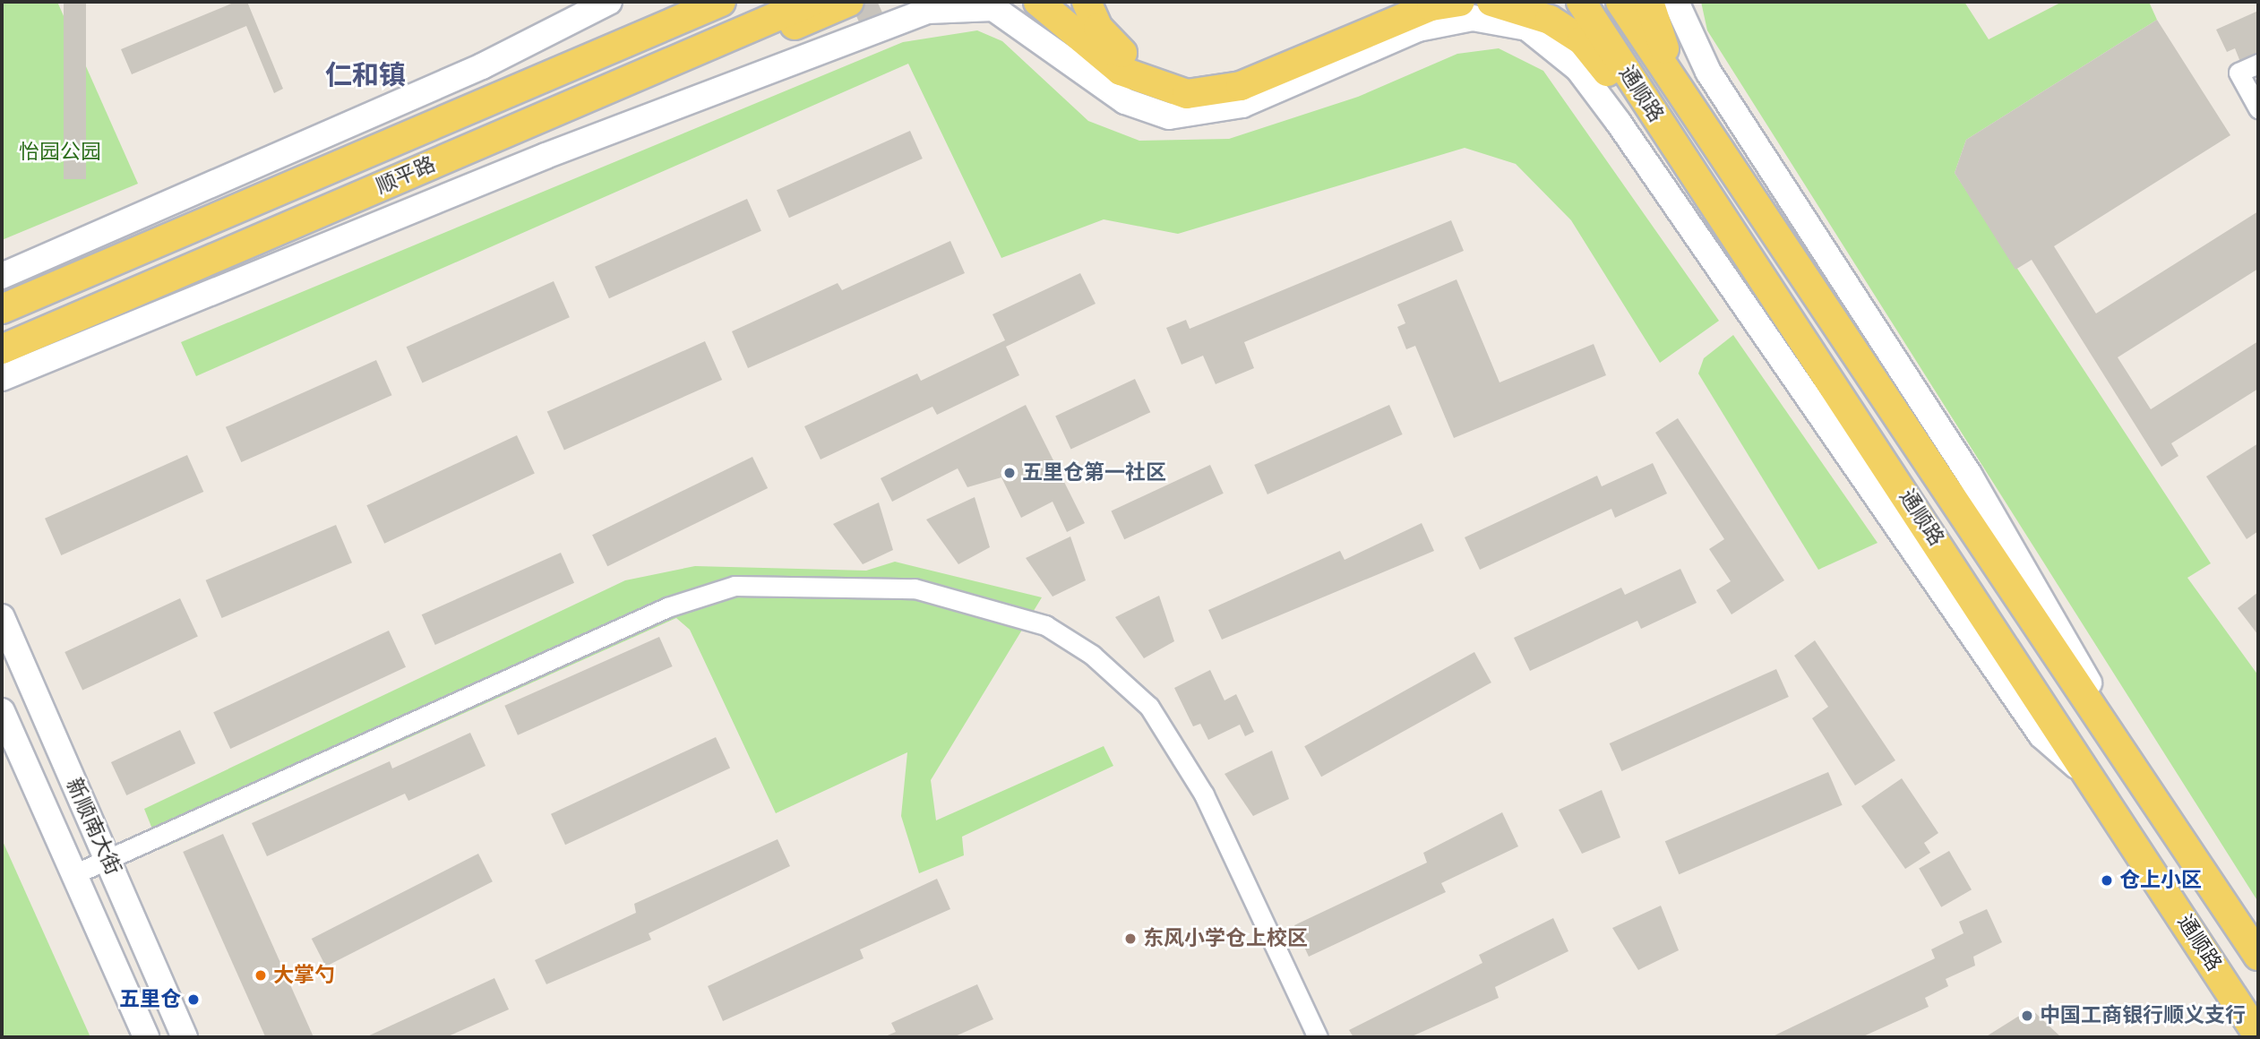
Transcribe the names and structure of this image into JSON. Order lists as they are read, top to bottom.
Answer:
{
  "streets": {
    "main road": ["通顺路", "顺平路"],
    "street": ["新顺南大街"]
  },
  "districts": ["仁和镇"],
  "parks": ["怡园公园"],
  "places": [
    "五里仓第一社区",
    "仓上小区",
    "东风小学仓上校区",
    "大掌勺",
    "五里仓",
    "中国工商银行顺义支行"
  ]
}
